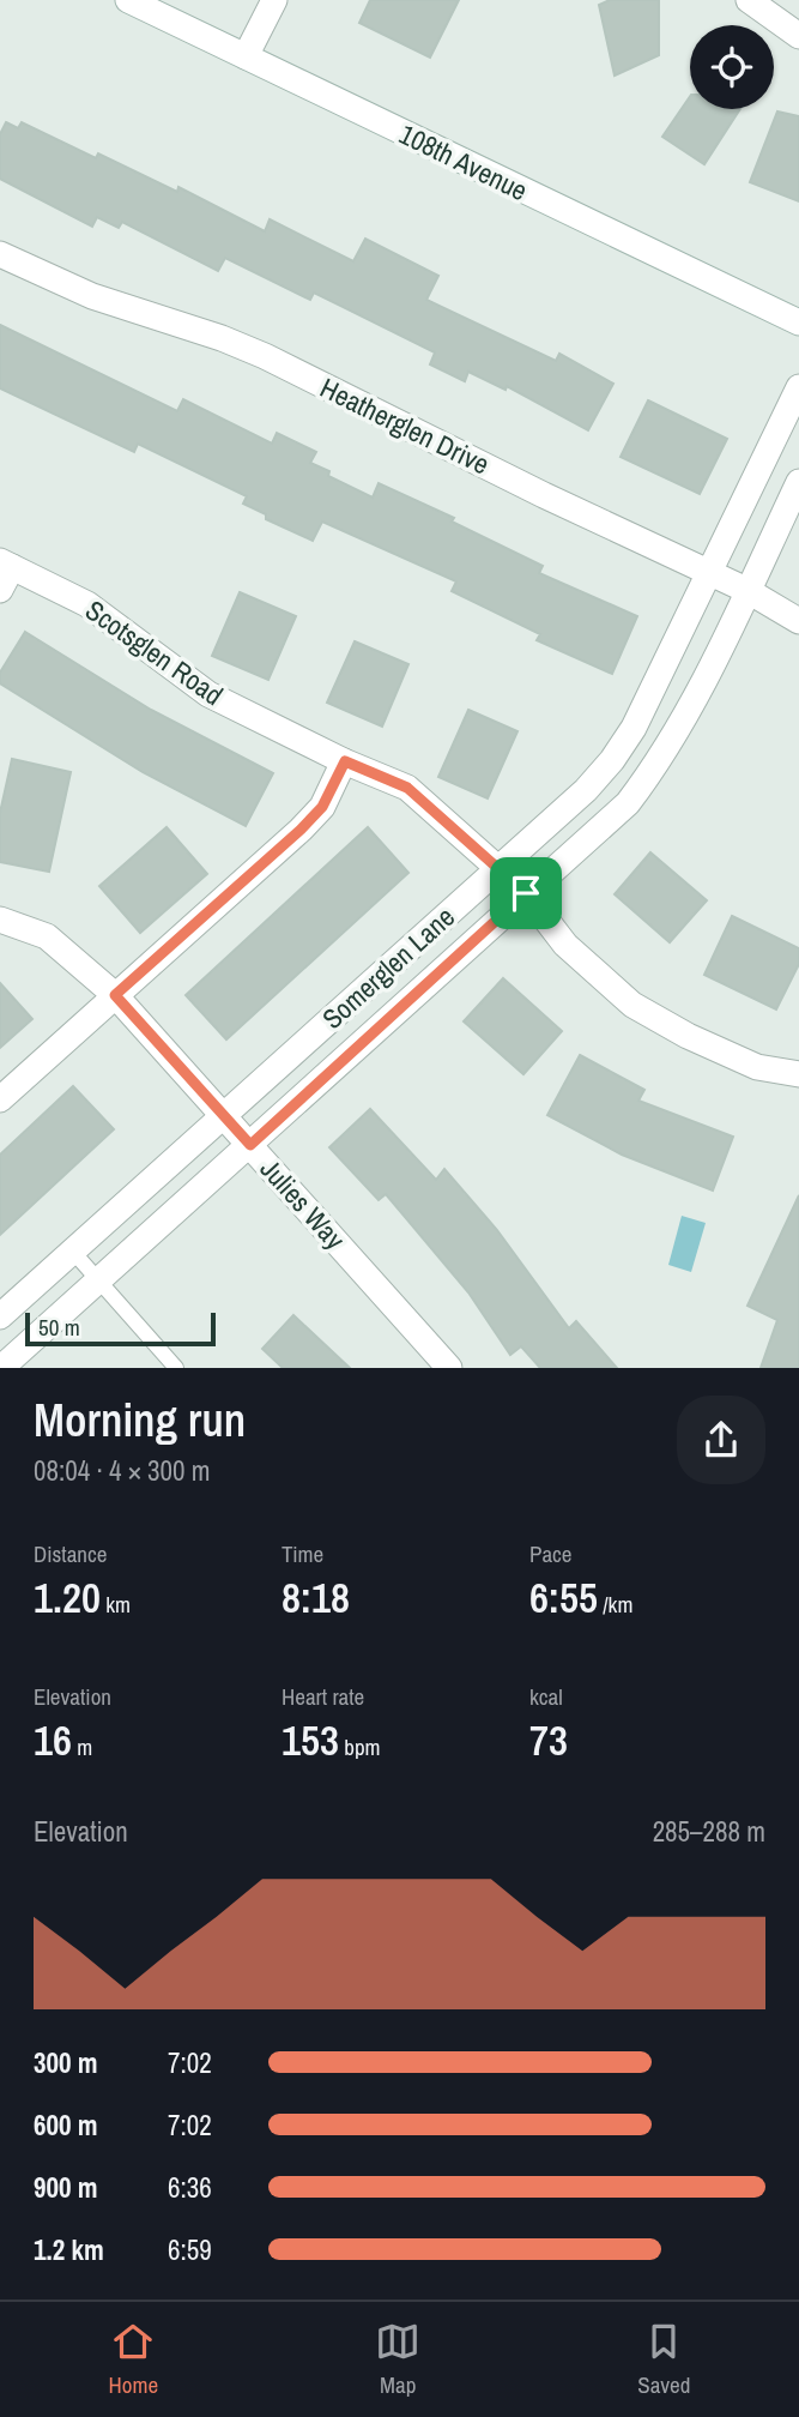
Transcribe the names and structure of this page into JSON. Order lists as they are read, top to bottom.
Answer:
{
  "streets": {
    "street": [
      "108th Avenue",
      "Heatherglen Drive",
      "Scotsglen Road",
      "Somerglen Lane",
      "Julies Way"
    ]
  },
  "crossings": [
    ["Heatherglen Drive", "Somerglen Lane"],
    ["Scotsglen Road", "Somerglen Lane"],
    ["Somerglen Lane", "Julies Way"]
  ],
  "scale_bar": "50 m",
  "page": {
    "scale": "50 m",
    "heading": ["Morning run", "08:04 · 4 × 300 m"],
    "stats": [
      ["Distance", "1.20 km"],
      ["Time", "8:18"],
      ["Pace", "6:55 /km"],
      ["Elevation", "16 m"],
      ["Heart rate", "153 bpm"],
      ["kcal", "73"]
    ],
    "chart": ["Elevation", "285–288 m"],
    "list": [
      {
        "name": "300 m",
        "note": "7:02"
      },
      {
        "name": "600 m",
        "note": "7:02"
      },
      {
        "name": "900 m",
        "note": "6:36"
      },
      {
        "name": "1.2 km",
        "note": "6:59"
      }
    ],
    "tabs": ["Home", "Map", "Saved"]
  }
}
